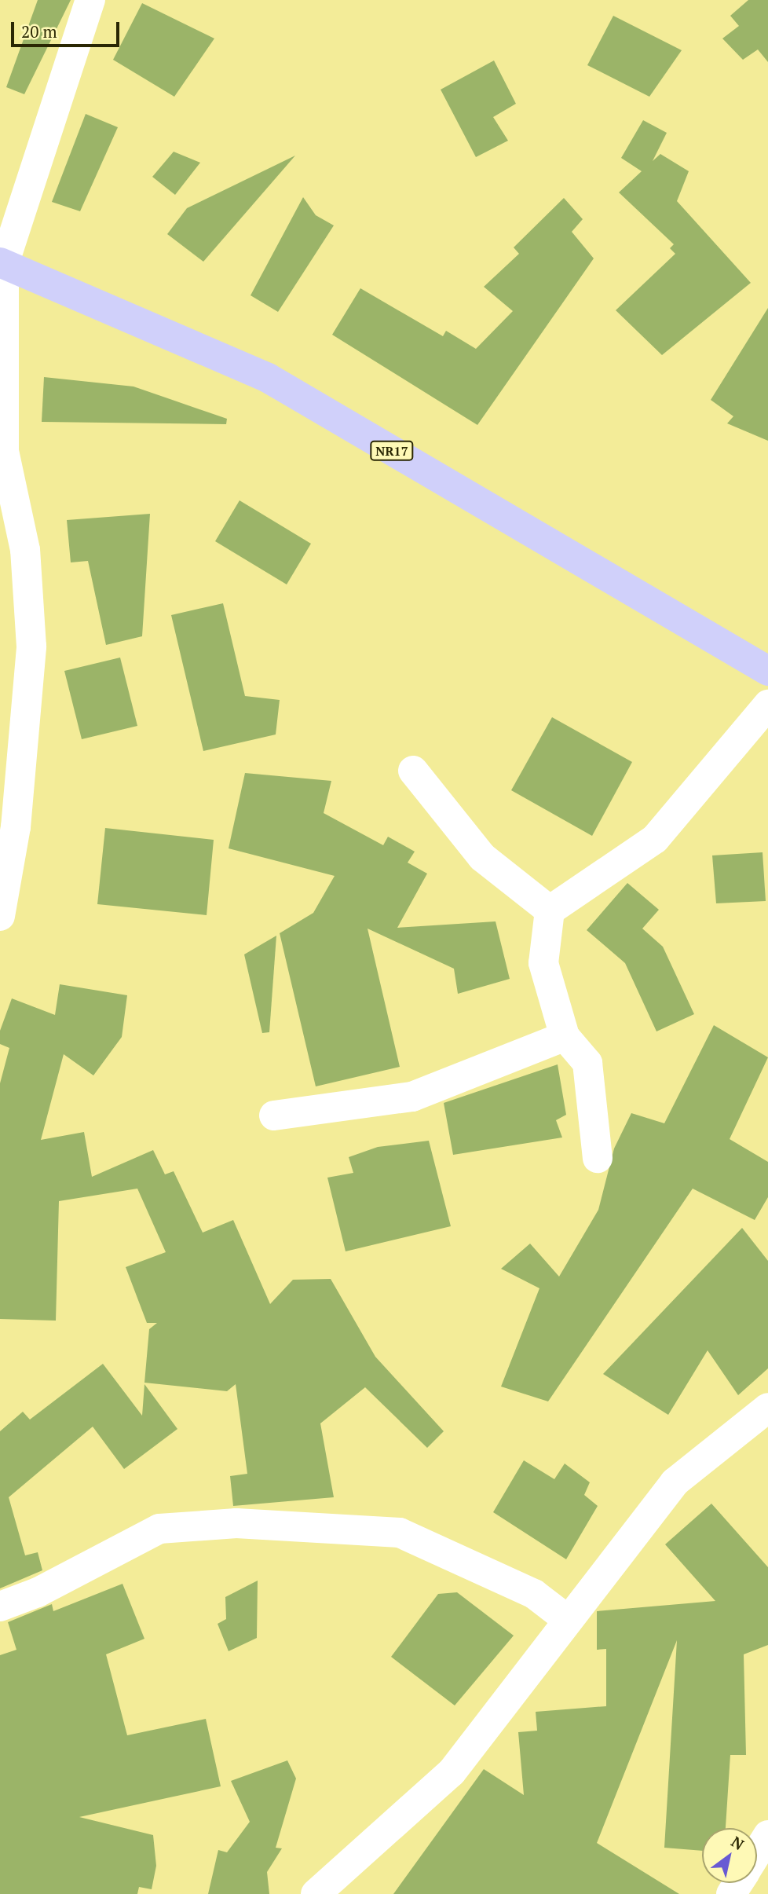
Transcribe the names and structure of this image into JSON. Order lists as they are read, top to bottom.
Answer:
{
  "streets": {
    "main road": ["NR17"]
  },
  "scale_bar": "20 m",
  "north": "top right"
}
